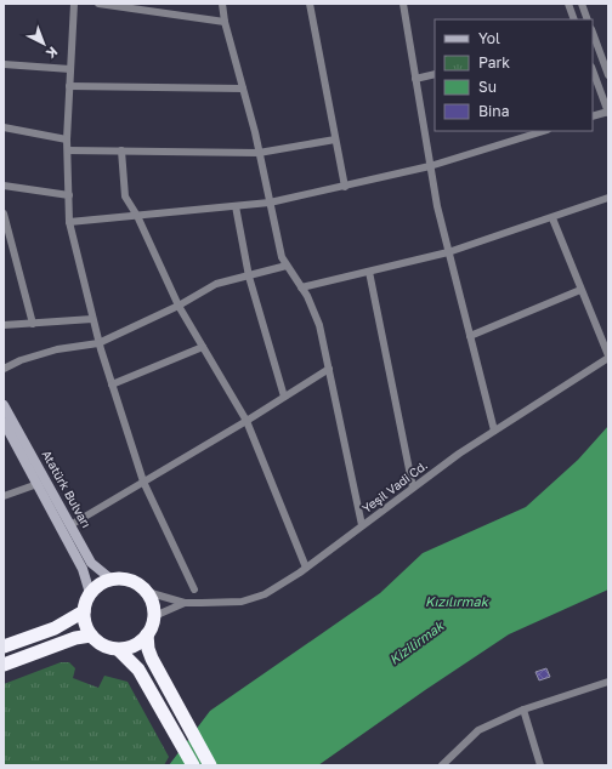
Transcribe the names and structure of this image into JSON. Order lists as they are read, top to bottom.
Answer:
{
  "streets": {
    "highway": ["Atatürk Bulvarı"],
    "street": ["Yeşil Vadi Cd."]
  },
  "water": ["Kızılırmak", "Kizilirmak"],
  "legend": [
    "Yol",
    "Park",
    "Su",
    "Bina"
  ],
  "north": "bottom right"
}
